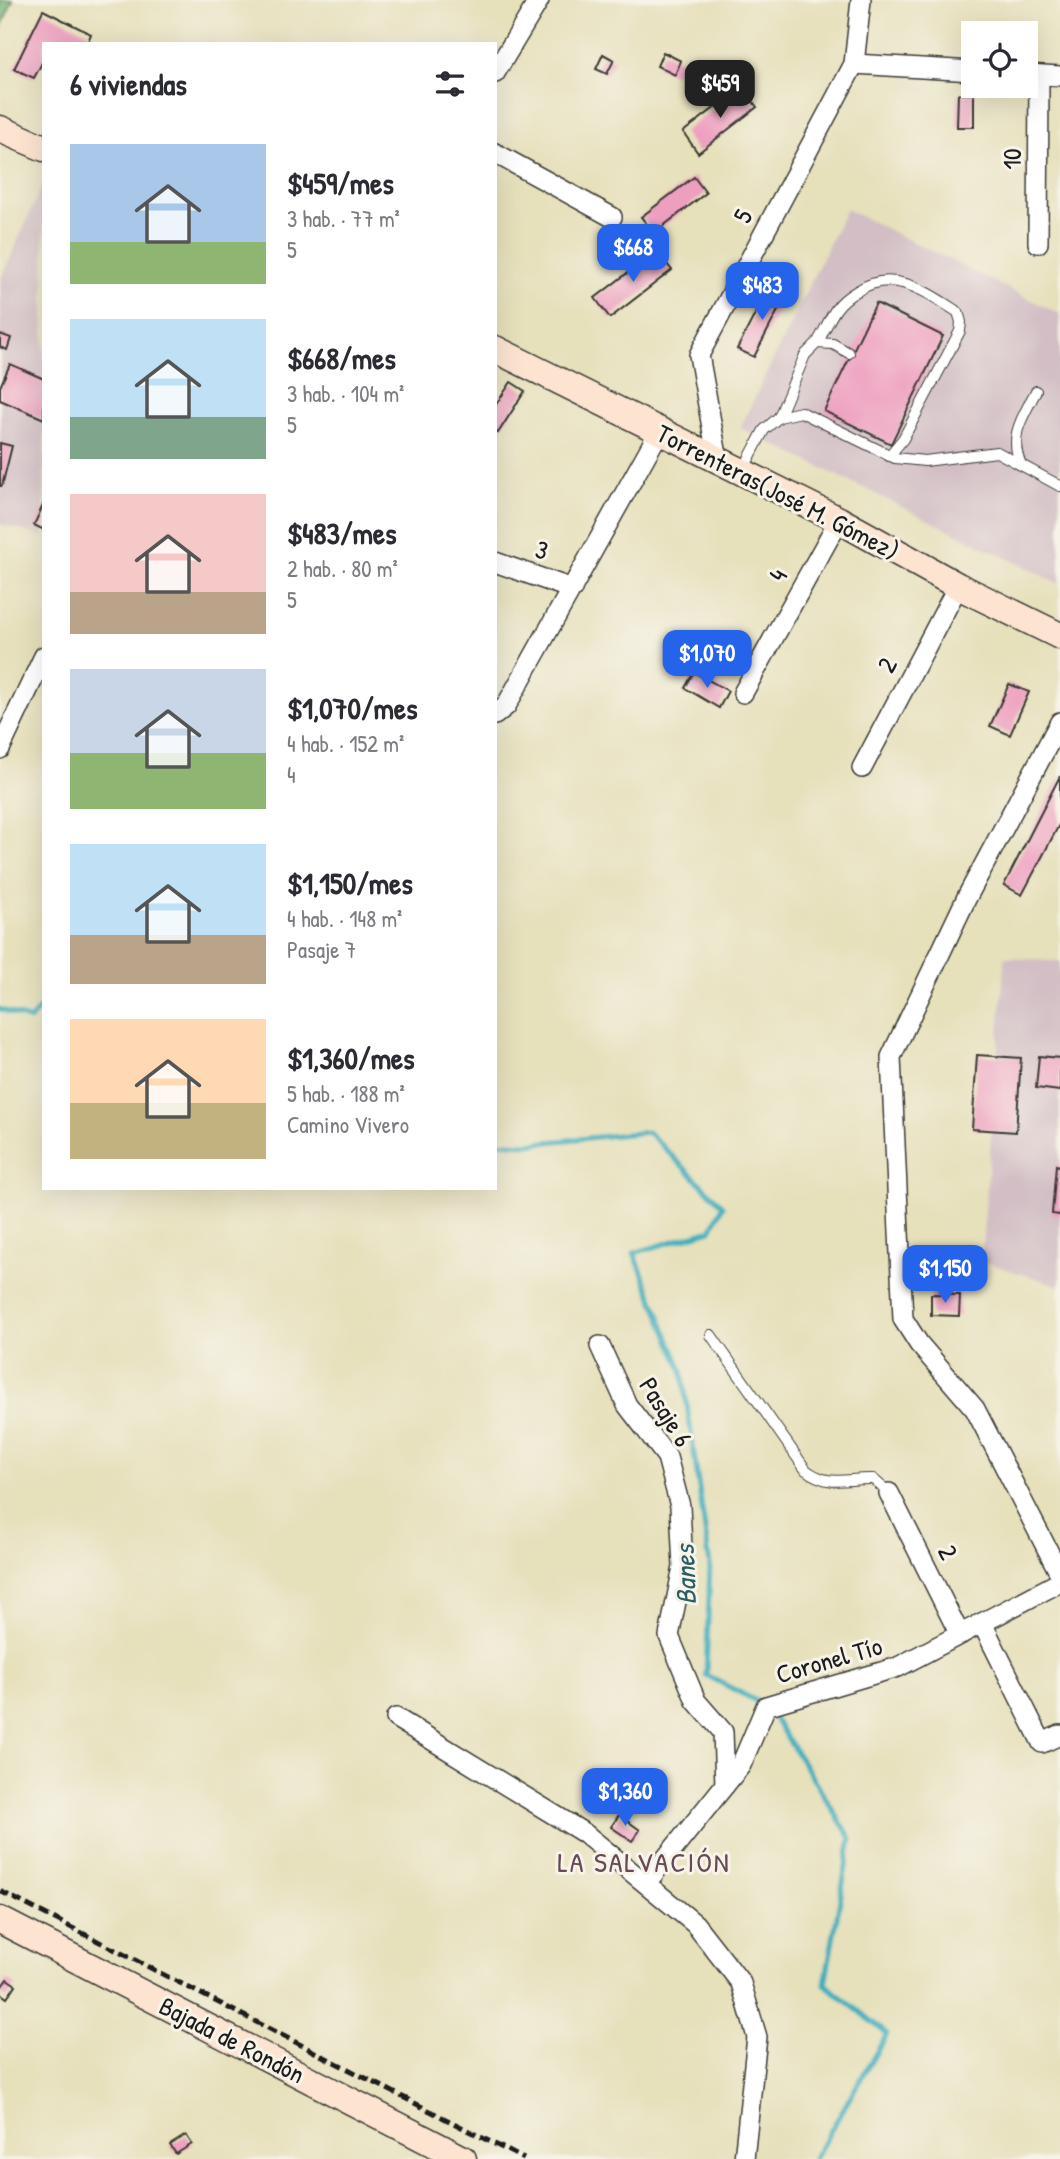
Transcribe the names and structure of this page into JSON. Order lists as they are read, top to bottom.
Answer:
{
  "streets": {
    "street": [
      "10",
      "5",
      "Torrenteras(José M. Gómez)",
      "3",
      "4",
      "2",
      "Pasaje 6",
      "Coronel Tío",
      "Bajada de Rondón"
    ]
  },
  "crossings": [
    ["5", "Torrenteras(José M. Gómez)"],
    ["Torrenteras(José M. Gómez)", "4"],
    ["Torrenteras(José M. Gómez)", "2"],
    ["2", "Coronel Tío"],
    ["Pasaje 6", "Coronel Tío"]
  ],
  "districts": ["LA SALVACIÓN"],
  "water": ["Banes"],
  "page": {
    "heading": "6 viviendas",
    "price": [
      "$459",
      "$668",
      "$483",
      "$1,070",
      "$1,150",
      "$1,360"
    ],
    "list": [
      {
        "name": "$459/mes",
        "note": "3 hab. · 77 m² · 5"
      },
      {
        "name": "$668/mes",
        "note": "3 hab. · 104 m² · 5"
      },
      {
        "name": "$483/mes",
        "note": "2 hab. · 80 m² · 5"
      },
      {
        "name": "$1,070/mes",
        "note": "4 hab. · 152 m² · 4"
      },
      {
        "name": "$1,150/mes",
        "note": "4 hab. · 148 m² · Pasaje 7"
      },
      {
        "name": "$1,360/mes",
        "note": "5 hab. · 188 m² · Camino Vivero"
      }
    ]
  }
}
